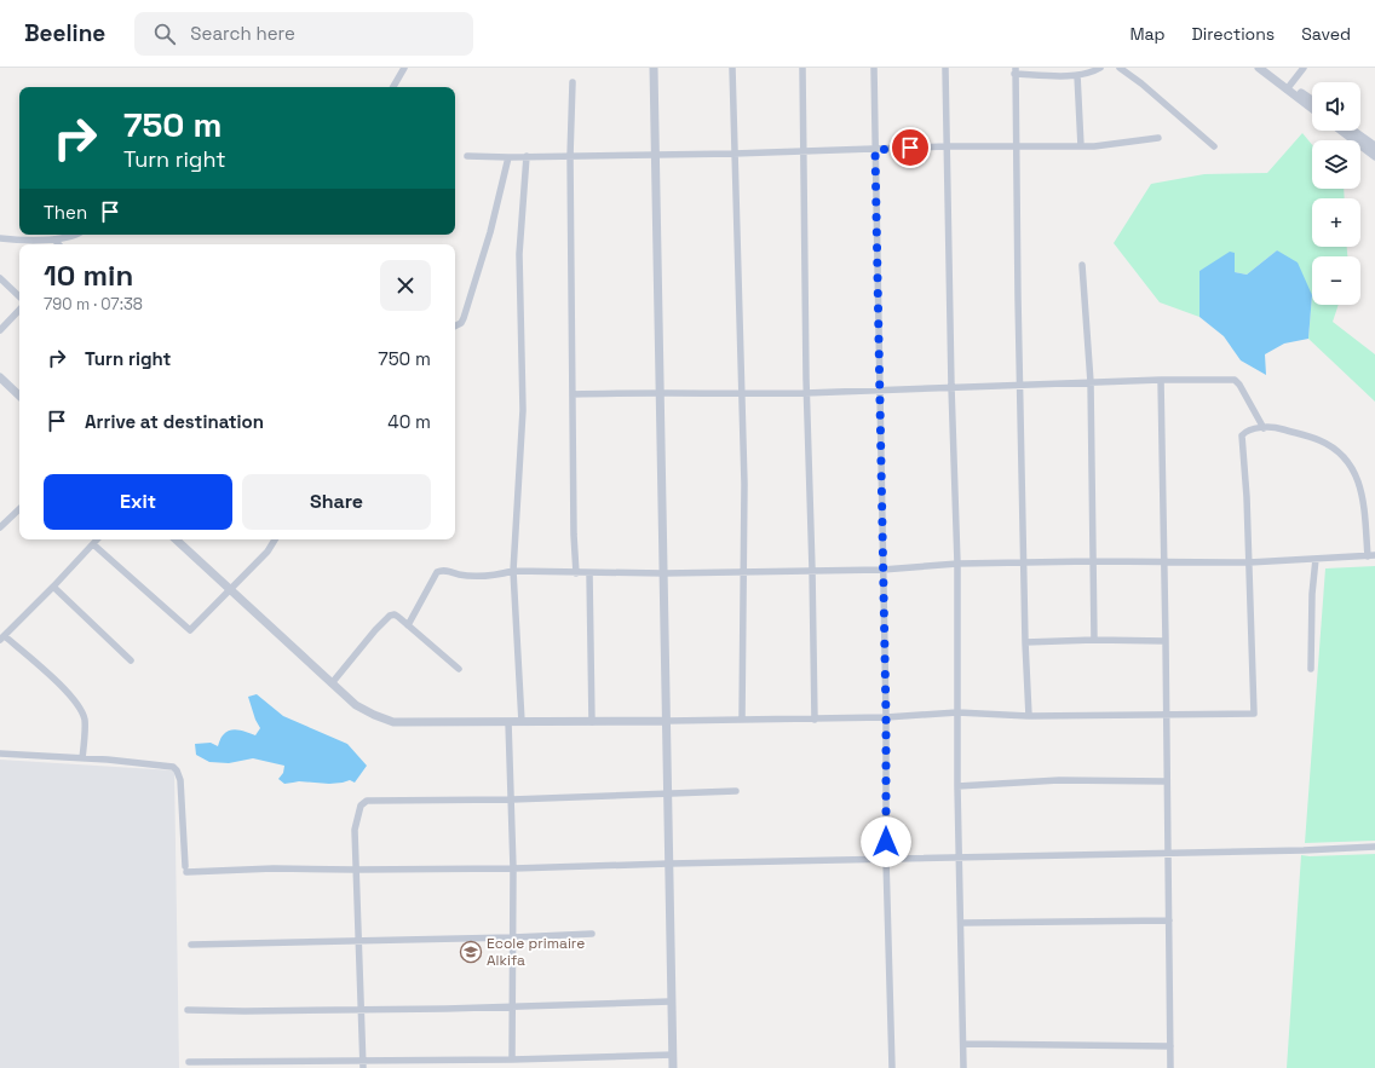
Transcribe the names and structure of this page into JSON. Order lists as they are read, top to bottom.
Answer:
{
  "places": {
    "school or university": ["Ecole primaire Alkifa"]
  },
  "page": {
    "header": "Beeline",
    "search": "Search here",
    "nav": ["Map", "Directions", "Saved"],
    "map_buttons": ["+", "−"],
    "turn": ["750 m", "Turn right"],
    "then": "Then",
    "heading": ["10 min", "790 m · 07:38"],
    "list": [
      {
        "name": "Turn right",
        "value": "750 m"
      },
      {
        "name": "Arrive at destination",
        "value": "40 m"
      }
    ],
    "buttons": ["Exit", "Share"]
  }
}
